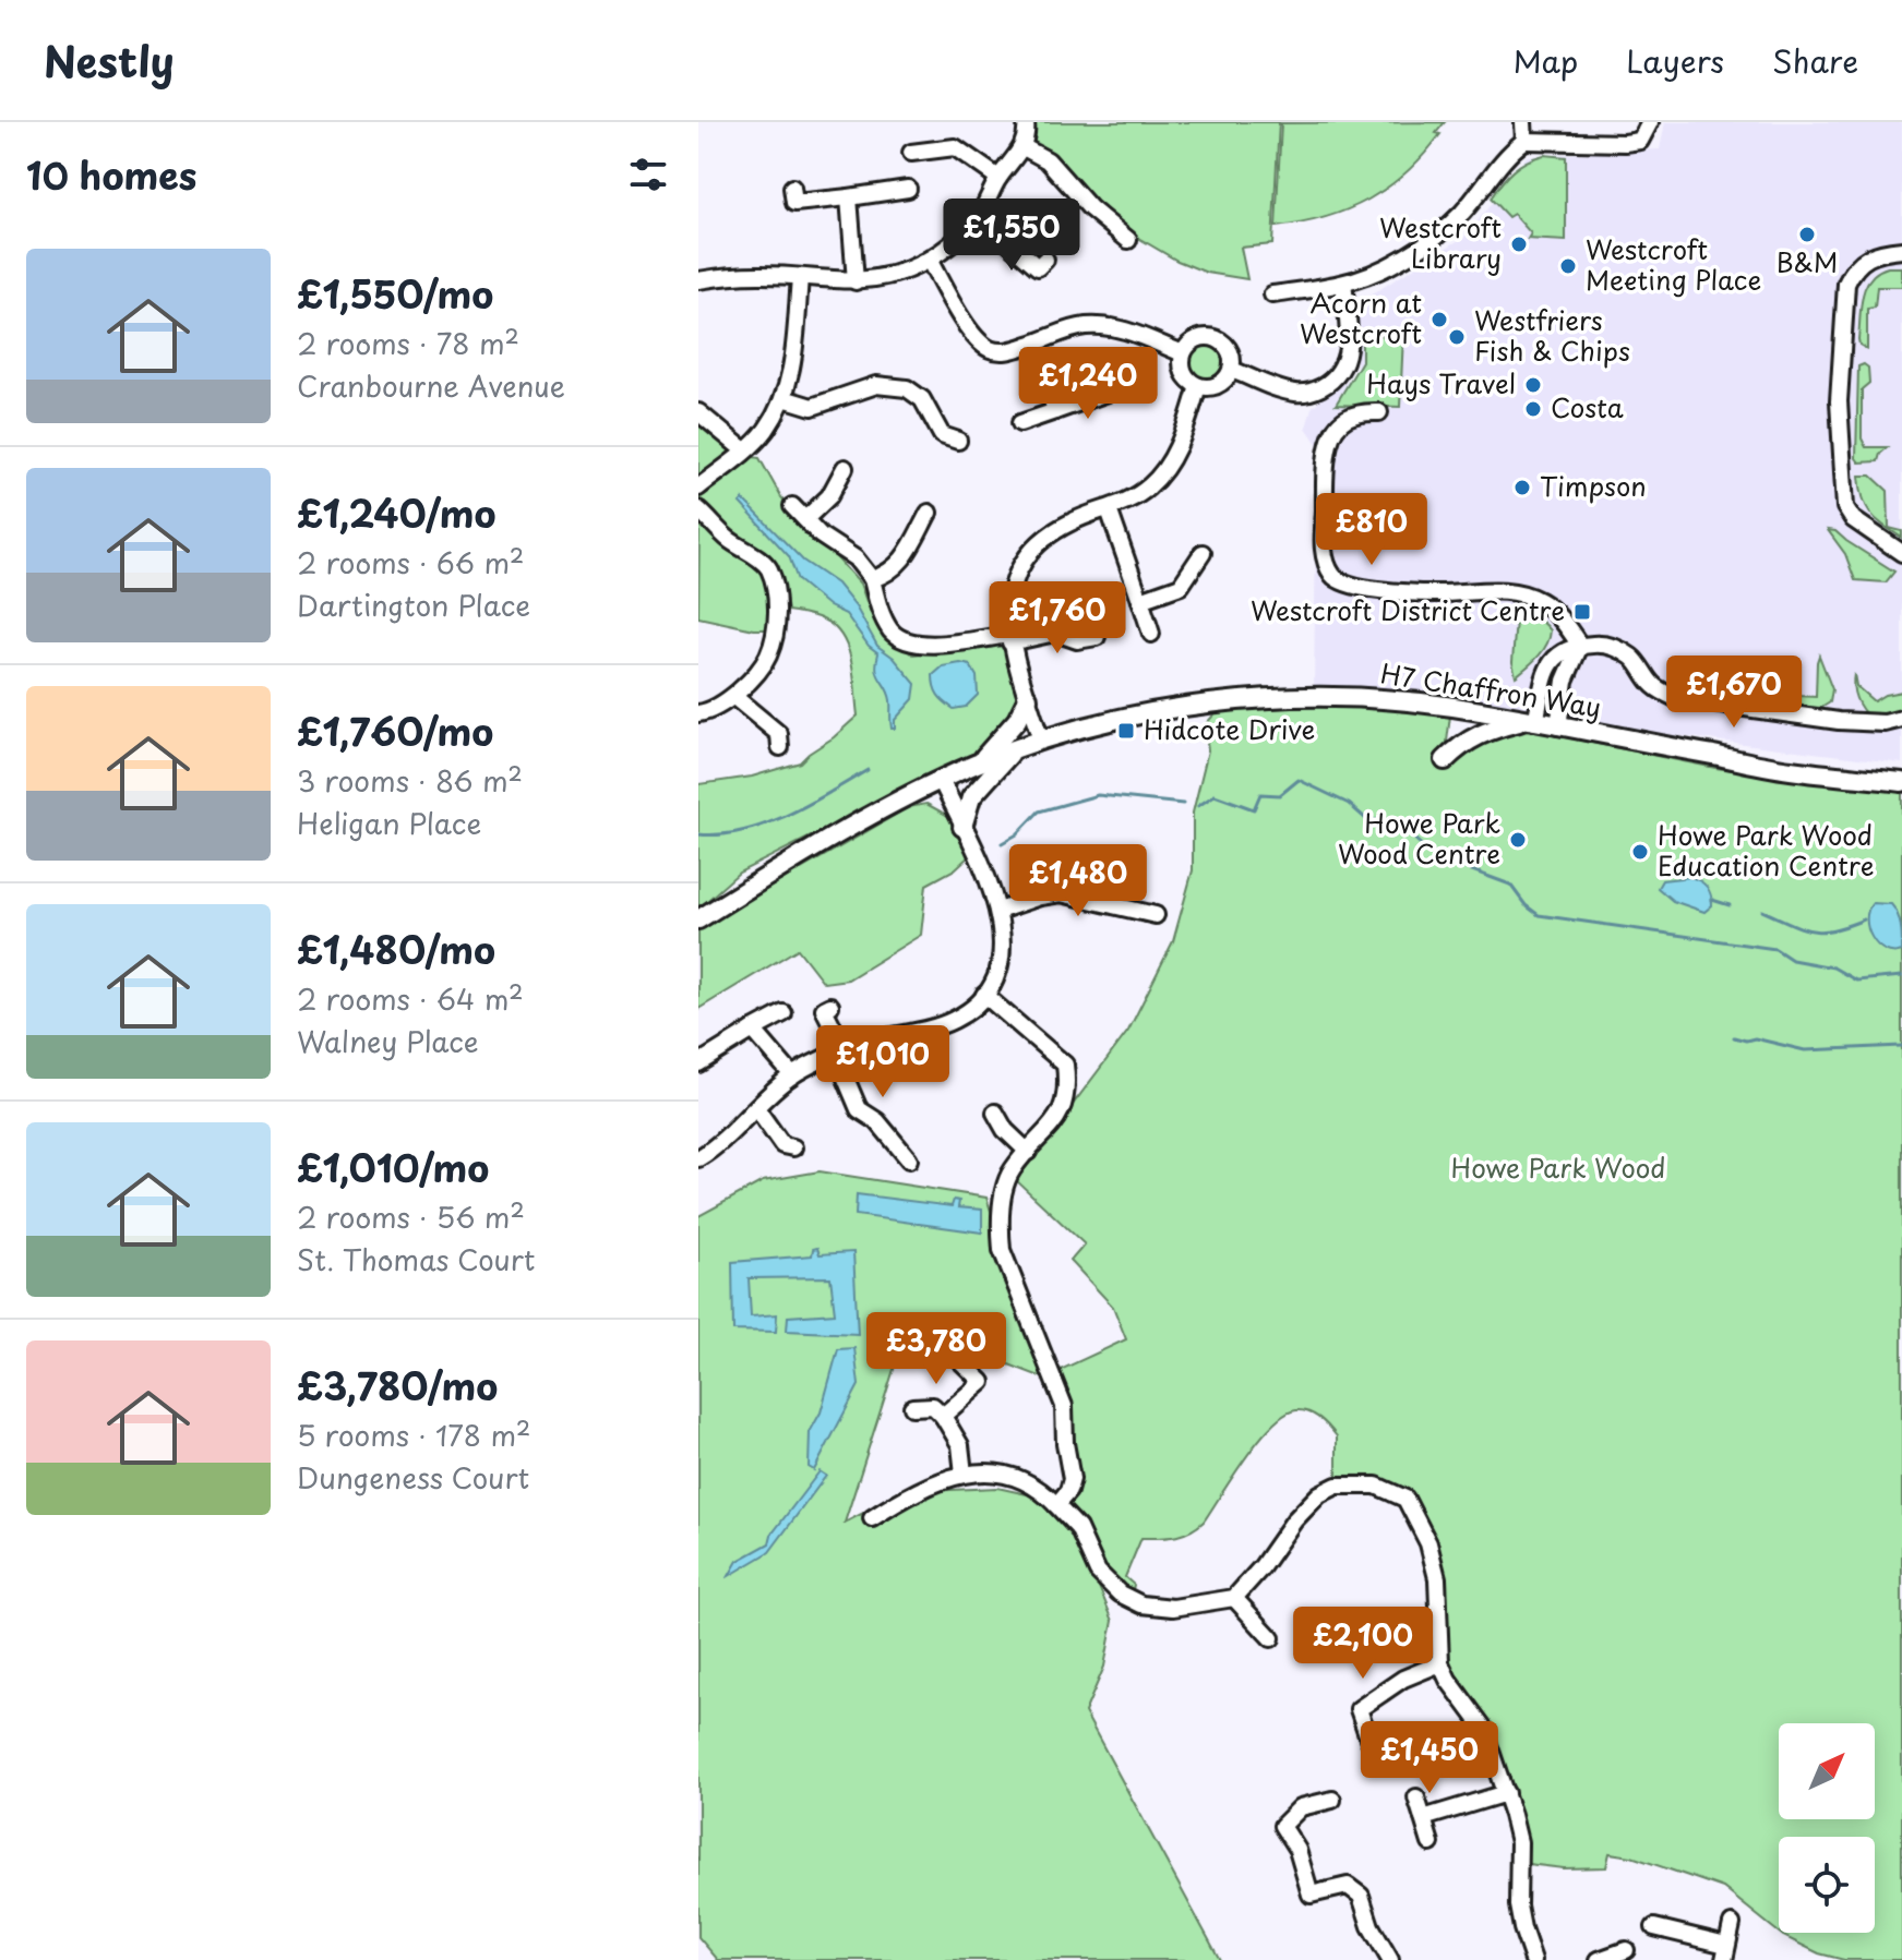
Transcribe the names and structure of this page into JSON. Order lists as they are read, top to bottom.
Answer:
{
  "streets": {
    "street": ["H7 Chaffron Way"]
  },
  "parks": ["Howe Park Wood"],
  "places": {
    "other": [
      "B&M",
      "Westcroft Library",
      "Westcroft Meeting Place",
      "Acorn at Westcroft",
      "Westfriers Fish & Chips",
      "Hays Travel",
      "Costa",
      "Timpson",
      "Howe Park Wood Centre",
      "Howe Park Wood Education Centre"
    ],
    "transit": ["Westcroft District Centre", "Hidcote Drive"]
  },
  "north": "top right",
  "page": {
    "header": "Nestly",
    "nav": ["Map", "Layers", "Share"],
    "heading": "10 homes",
    "price": [
      "£1,550",
      "£1,240",
      "£810",
      "£1,760",
      "£1,670",
      "£1,480",
      "£1,010",
      "£3,780",
      "£2,100",
      "£1,450"
    ],
    "list": [
      {
        "name": "£1,550/mo",
        "note": "2 rooms · 78 m² · Cranbourne Avenue"
      },
      {
        "name": "£1,240/mo",
        "note": "2 rooms · 66 m² · Dartington Place"
      },
      {
        "name": "£1,760/mo",
        "note": "3 rooms · 86 m² · Heligan Place"
      },
      {
        "name": "£1,480/mo",
        "note": "2 rooms · 64 m² · Walney Place"
      },
      {
        "name": "£1,010/mo",
        "note": "2 rooms · 56 m² · St. Thomas Court"
      },
      {
        "name": "£3,780/mo",
        "note": "5 rooms · 178 m² · Dungeness Court"
      }
    ]
  }
}
